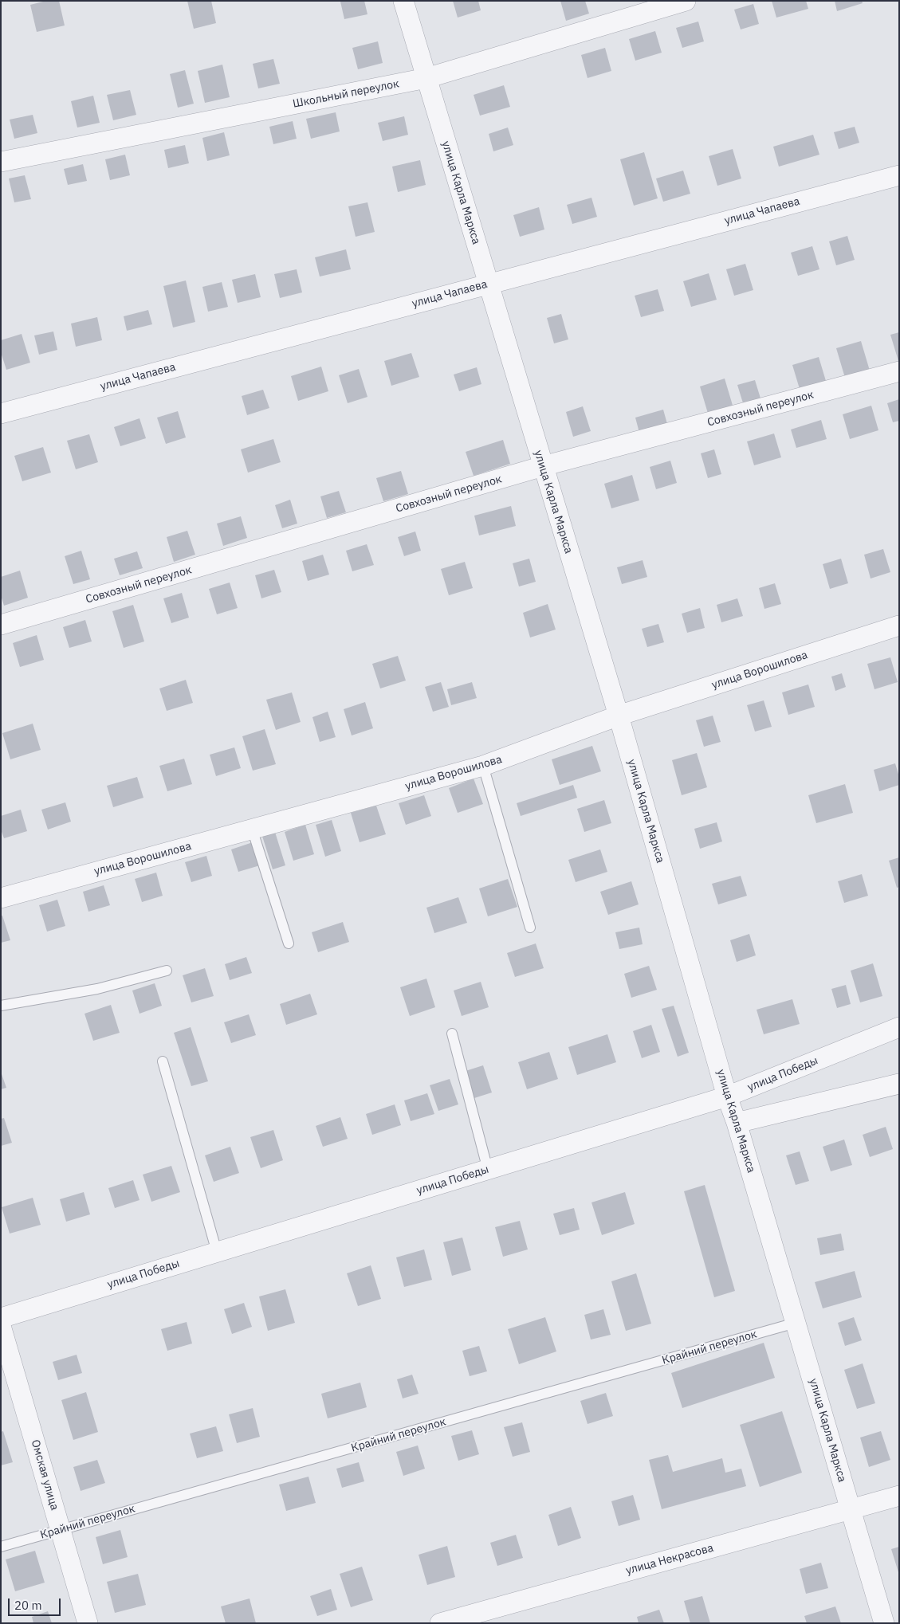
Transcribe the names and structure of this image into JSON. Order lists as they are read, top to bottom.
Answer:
{
  "streets": {
    "street": [
      "Школьный переулок",
      "улица Карла Маркса",
      "улица Чапаева",
      "Совхозный переулок",
      "улица Ворошилова",
      "улица Победы",
      "Омская улица",
      "улица Некрасова"
    ],
    "lane": ["Крайний переулок"]
  },
  "crossings": [
    ["Школьный переулок", "улица Карла Маркса"],
    ["улица Карла Маркса", "улица Чапаева"],
    ["улица Карла Маркса", "Совхозный переулок"],
    ["улица Карла Маркса", "улица Ворошилова"],
    ["улица Карла Маркса", "улица Победы"],
    ["улица Карла Маркса", "Крайний переулок"],
    ["улица Карла Маркса", "улица Некрасова"],
    ["Крайний переулок", "Омская улица"]
  ],
  "scale_bar": "20 m"
}
